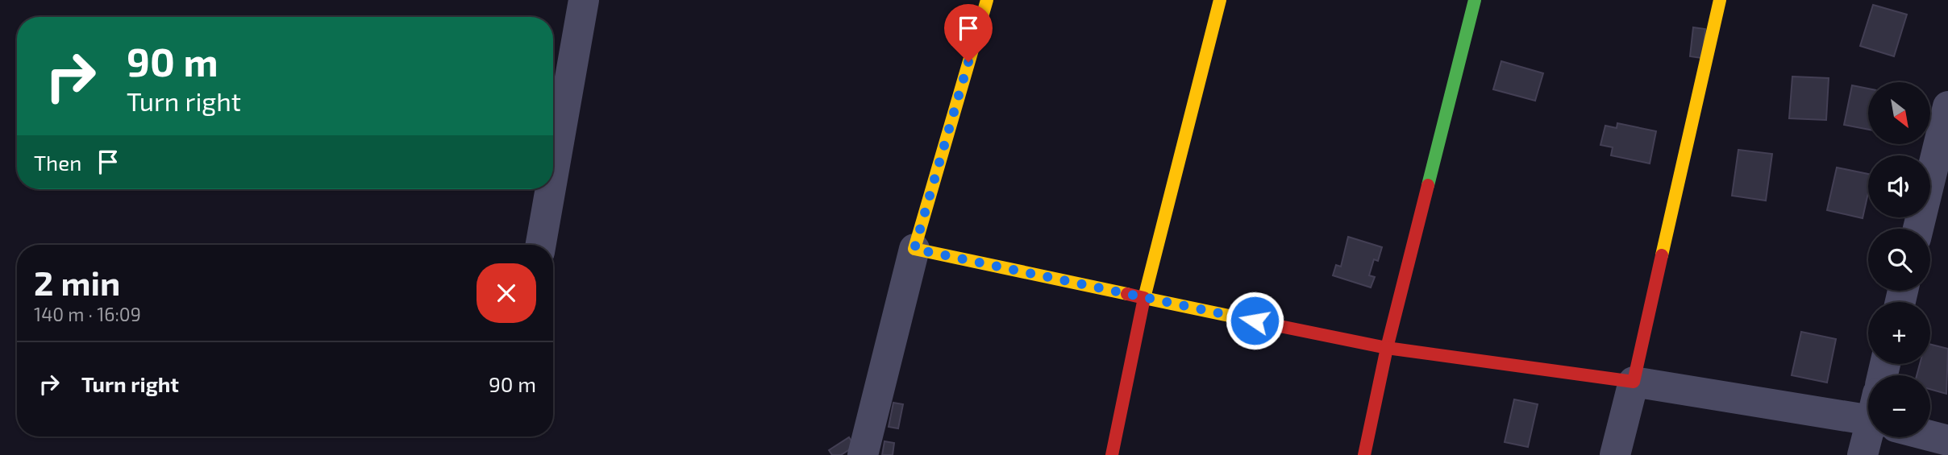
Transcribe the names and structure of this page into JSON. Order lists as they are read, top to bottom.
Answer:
{
  "north": "bottom right",
  "page": {
    "turn": ["90 m", "Turn right"],
    "map_buttons": ["+", "−"],
    "then": "Then",
    "heading": ["2 min", "140 m · 16:09"],
    "list": [
      {
        "name": "Turn right",
        "value": "90 m"
      }
    ]
  }
}
